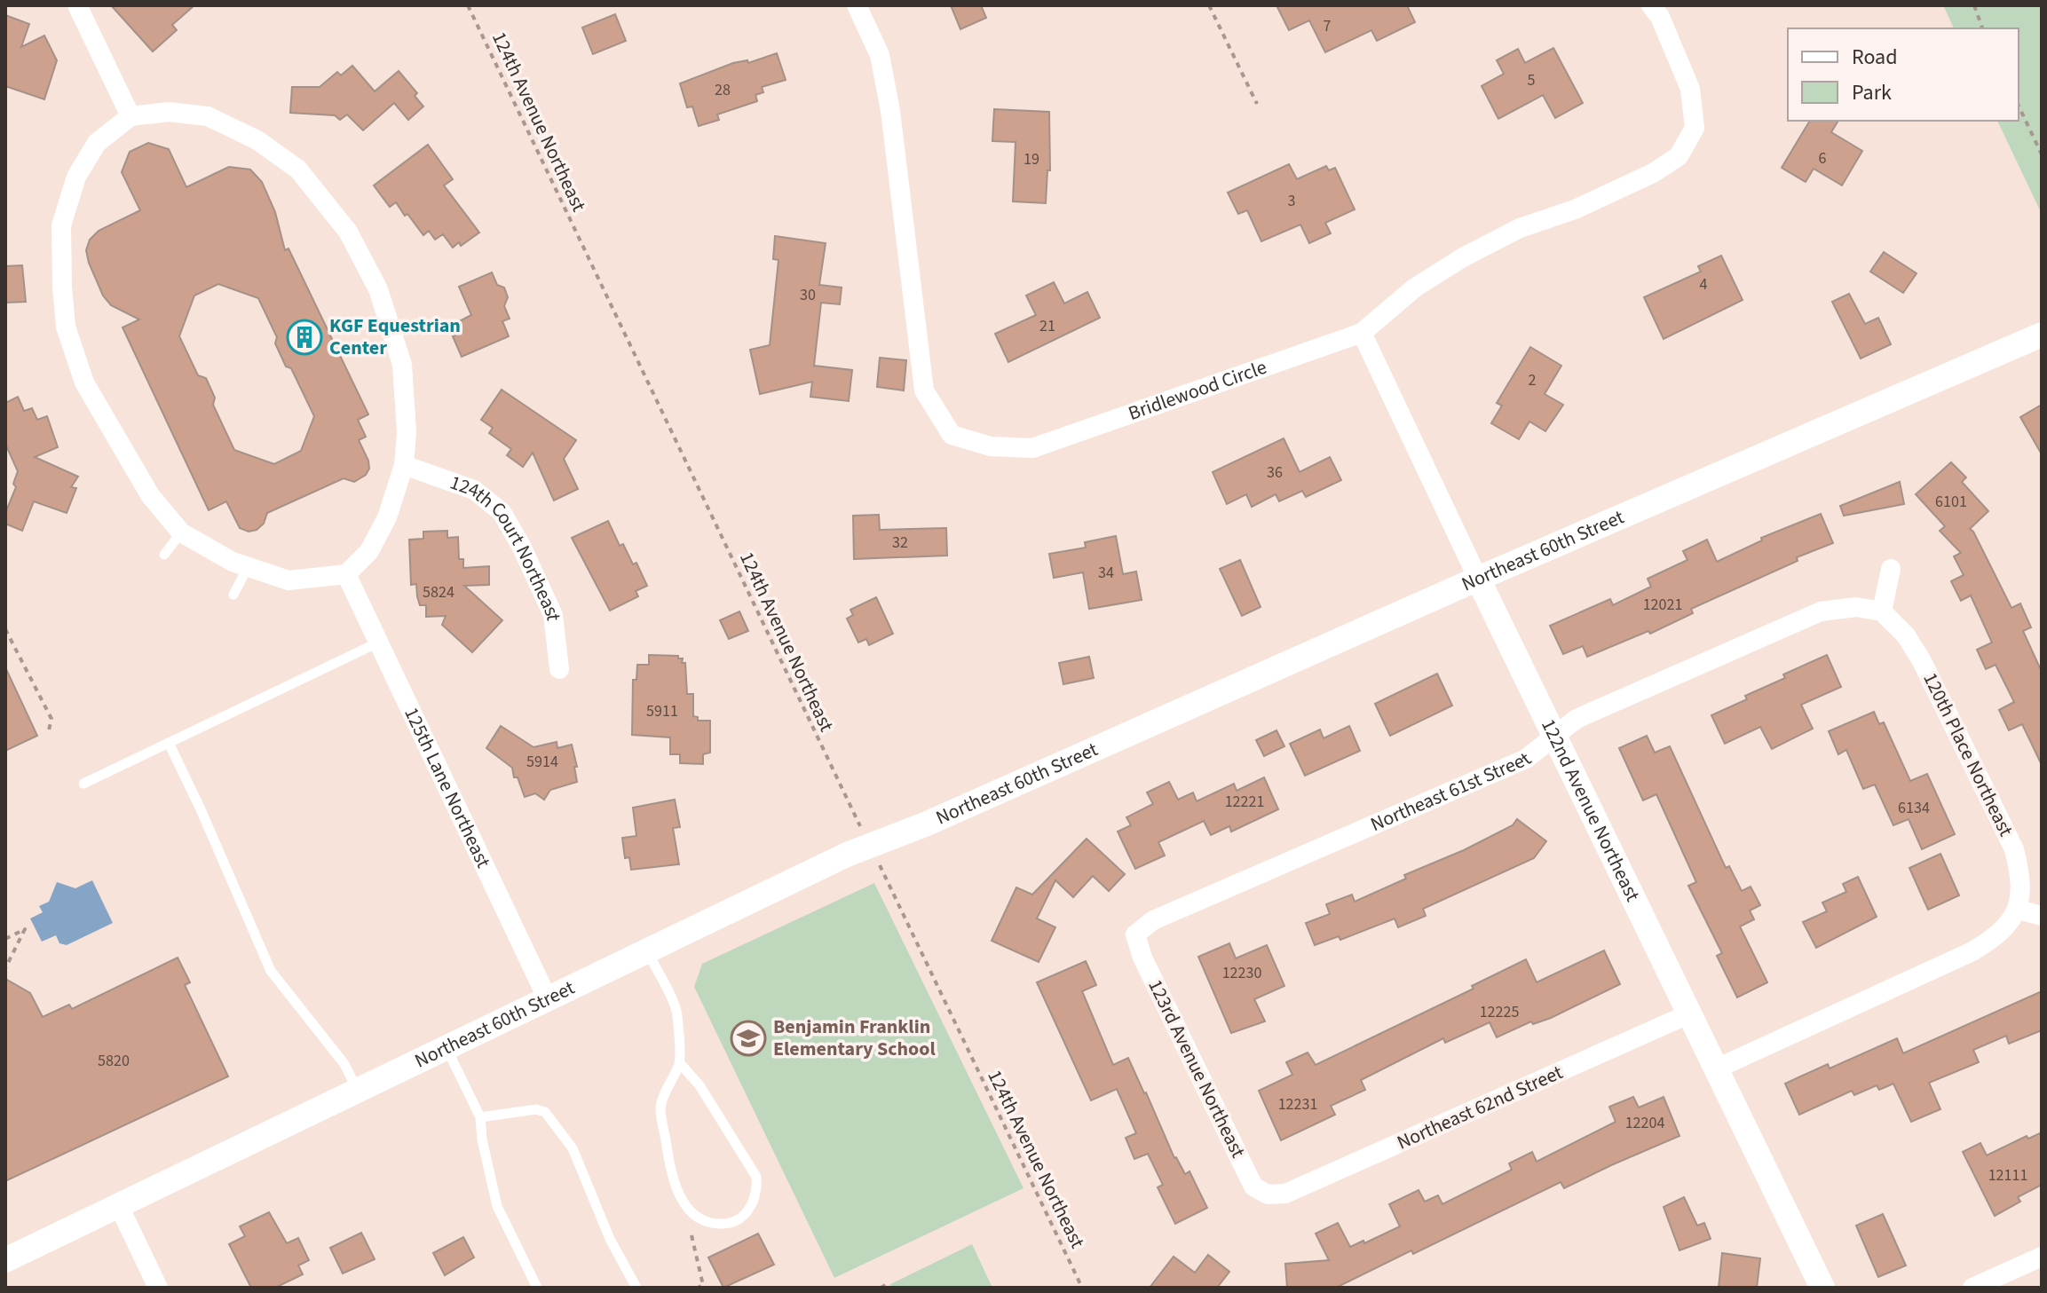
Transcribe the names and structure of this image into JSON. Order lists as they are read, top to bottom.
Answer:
{
  "streets": {
    "street": [
      "Bridlewood Circle",
      "Northeast 60th Street",
      "124th Court Northeast",
      "120th Place Northeast",
      "125th Lane Northeast",
      "Northeast 61st Street",
      "122nd Avenue Northeast",
      "123rd Avenue Northeast",
      "Northeast 62nd Street"
    ],
    "path": ["124th Avenue Northeast"]
  },
  "crossings": [
    ["124th Avenue Northeast", "Northeast 60th Street"],
    ["Bridlewood Circle", "122nd Avenue Northeast"],
    ["Northeast 60th Street", "125th Lane Northeast"],
    ["Northeast 60th Street", "122nd Avenue Northeast"],
    ["120th Place Northeast", "Northeast 61st Street"],
    ["Northeast 61st Street", "122nd Avenue Northeast"],
    ["Northeast 61st Street", "123rd Avenue Northeast"],
    ["122nd Avenue Northeast", "Northeast 62nd Street"],
    ["123rd Avenue Northeast", "Northeast 62nd Street"]
  ],
  "places": {
    "building": ["KGF Equestrian Center"],
    "school or university": ["Benjamin Franklin Elementary School"]
  },
  "house_numbers": [
    "7",
    "5",
    "28",
    "6",
    "19",
    "3",
    "4",
    "30",
    "21",
    "2",
    "36",
    "6101",
    "32",
    "34",
    "5824",
    "12021",
    "5911",
    "5914",
    "12221",
    "6134",
    "12230",
    "12225",
    "5820",
    "12231",
    "12204",
    "12111"
  ],
  "legend": ["Road", "Park"]
}
